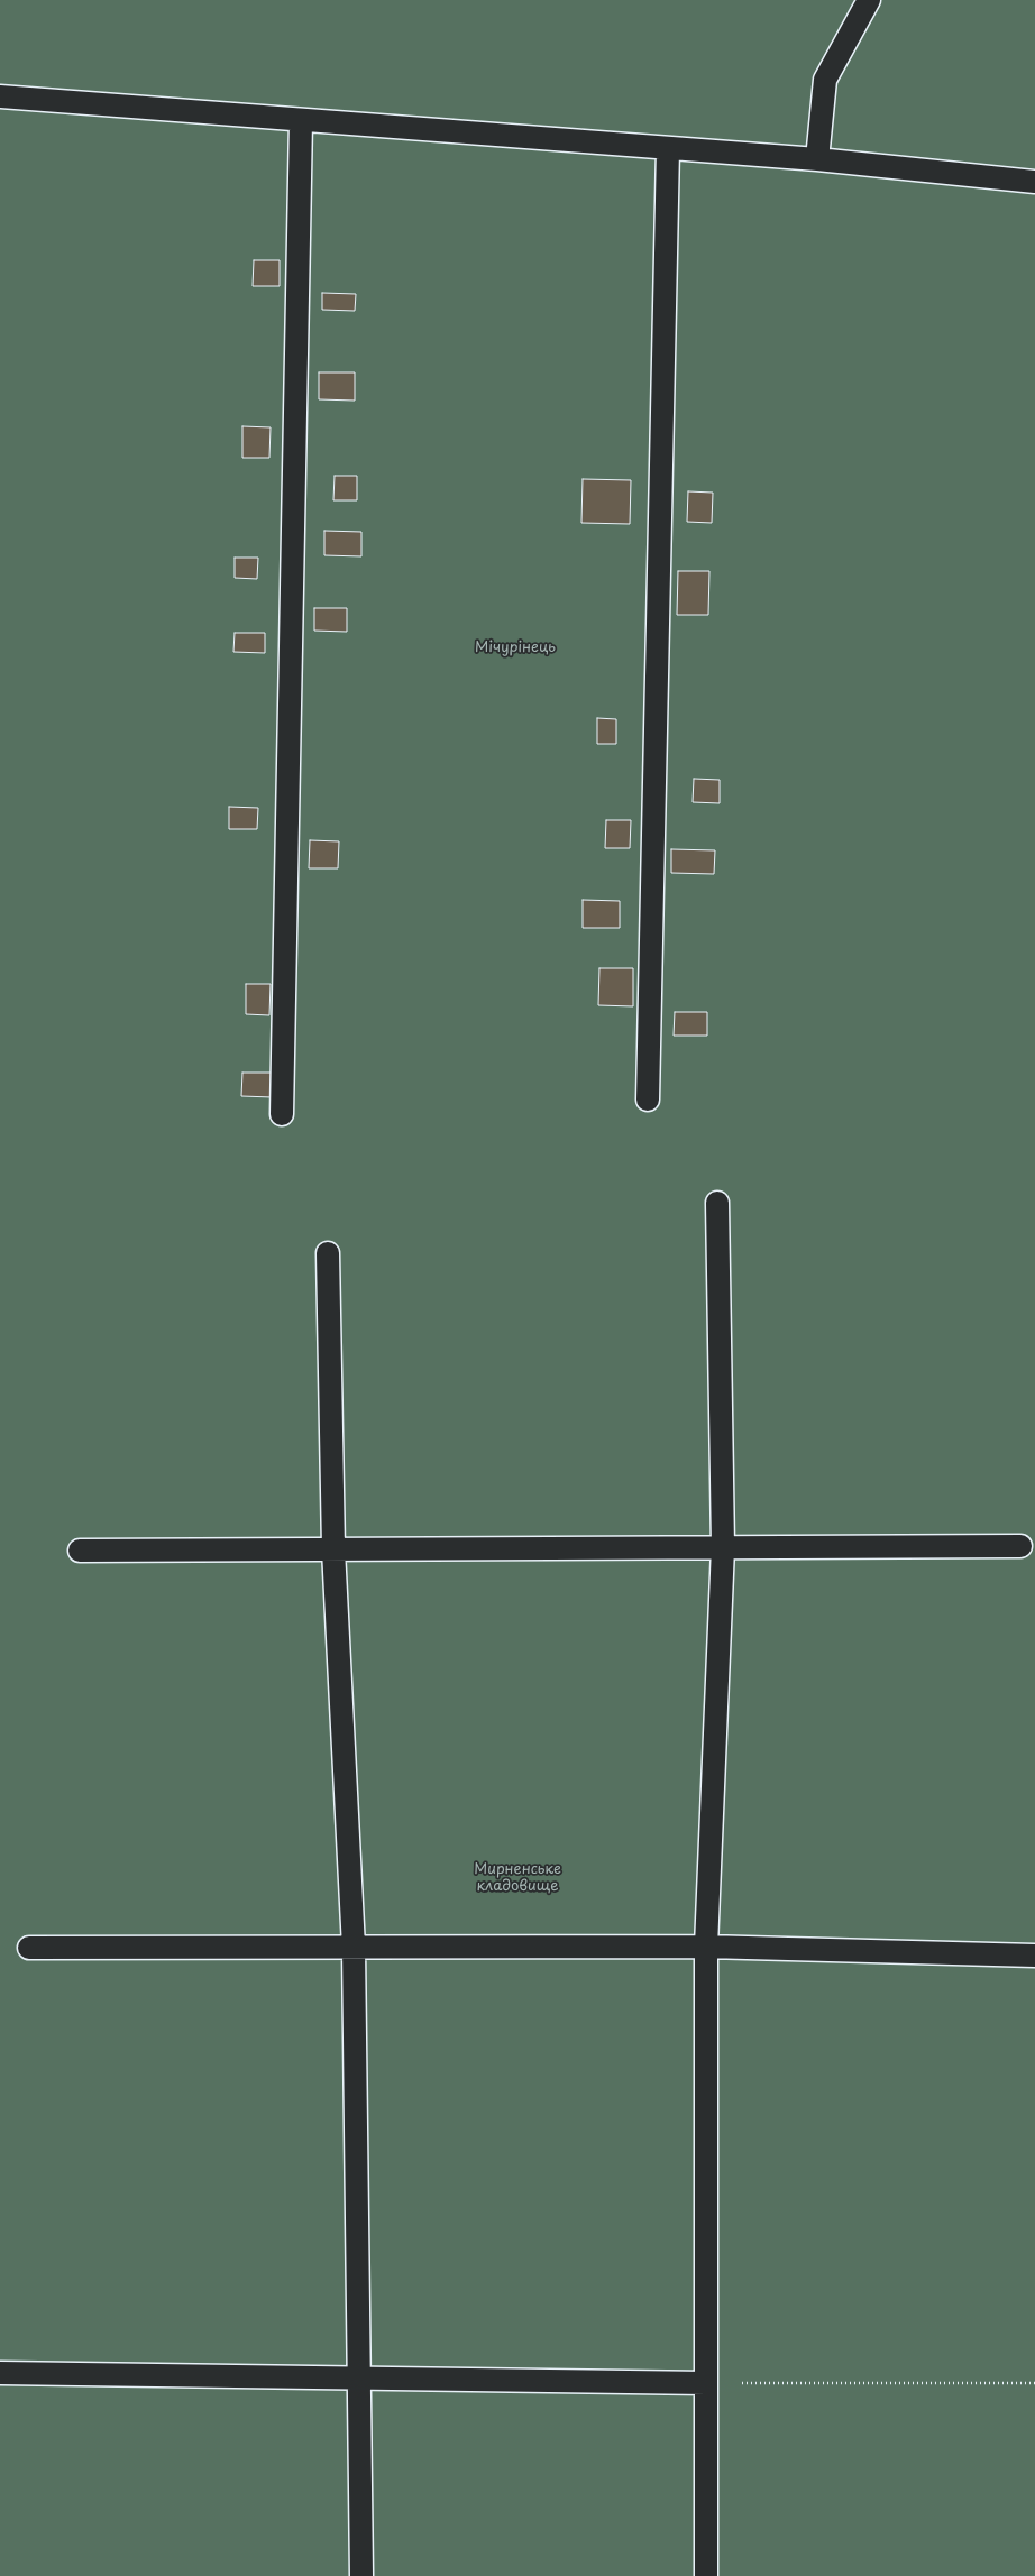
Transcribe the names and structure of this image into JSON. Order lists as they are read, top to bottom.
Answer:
{
  "parks": ["Мічурінець", "Мирненське кладовище"]
}
